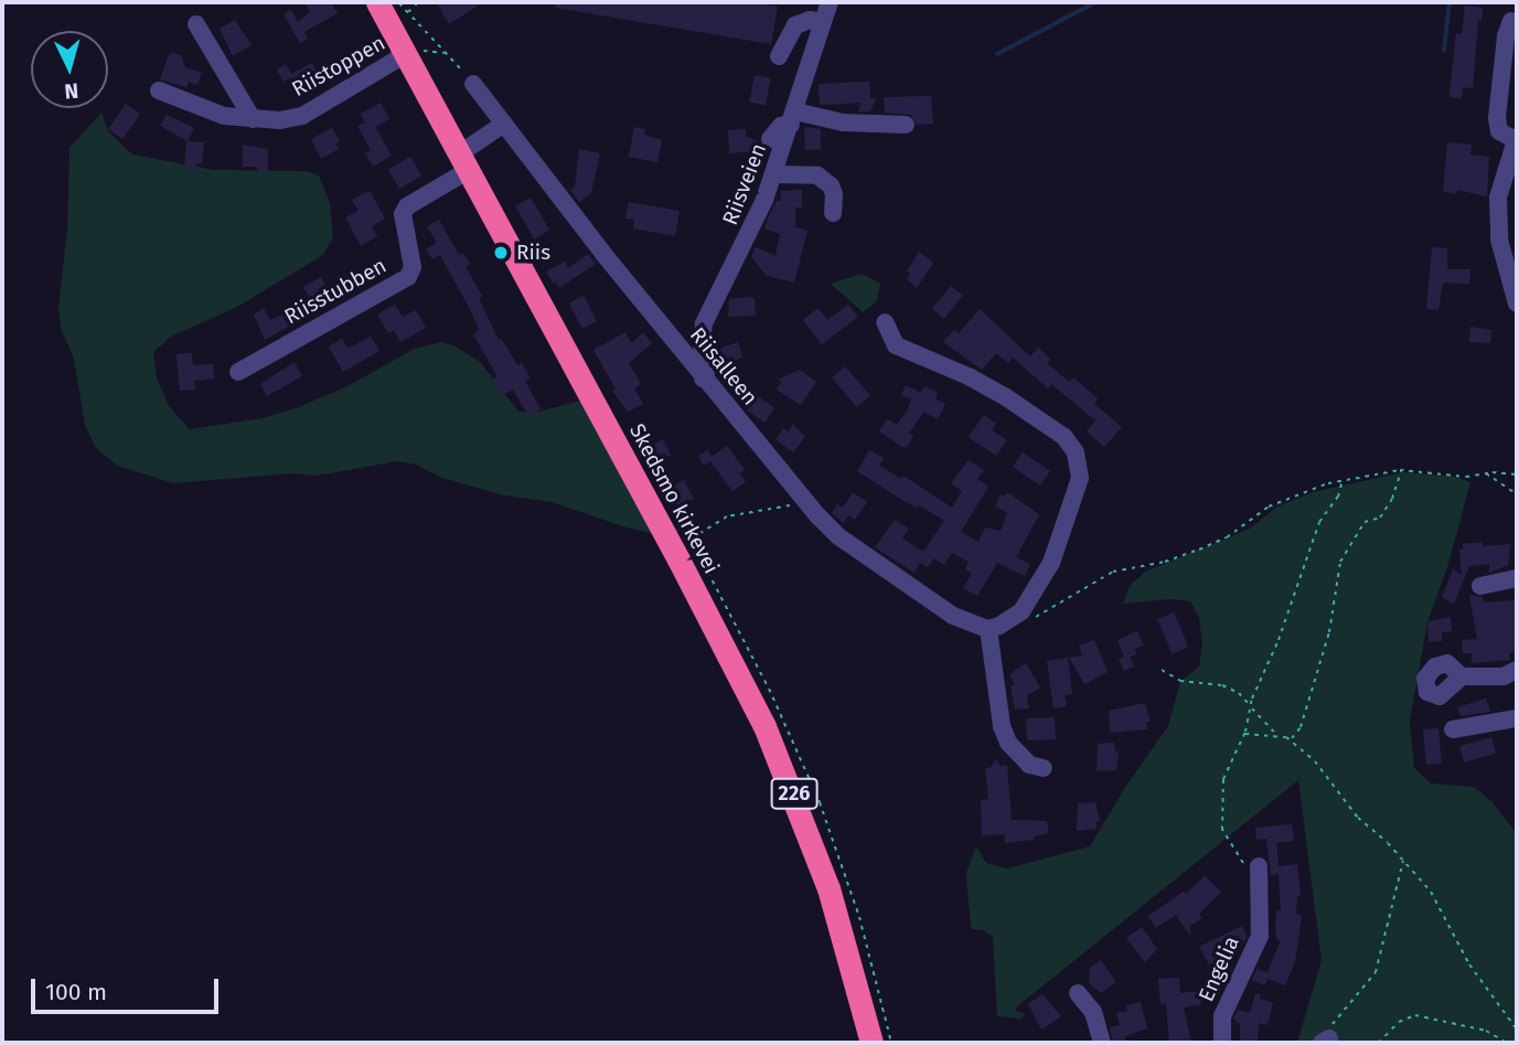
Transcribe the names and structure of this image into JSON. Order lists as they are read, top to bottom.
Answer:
{
  "streets": {
    "highway": ["Skedsmo kirkevei", "226"],
    "street": [
      "Riistoppen",
      "Riisveien",
      "Riisstubben",
      "Riisalleen",
      "Engelia"
    ]
  },
  "crossings": [
    ["Riistoppen", "Skedsmo kirkevei"],
    ["Riisveien", "Riisalleen"],
    ["Riisstubben", "Skedsmo kirkevei"]
  ],
  "places": ["Riis"],
  "scale_bar": "100 m",
  "north": "bottom"
}
